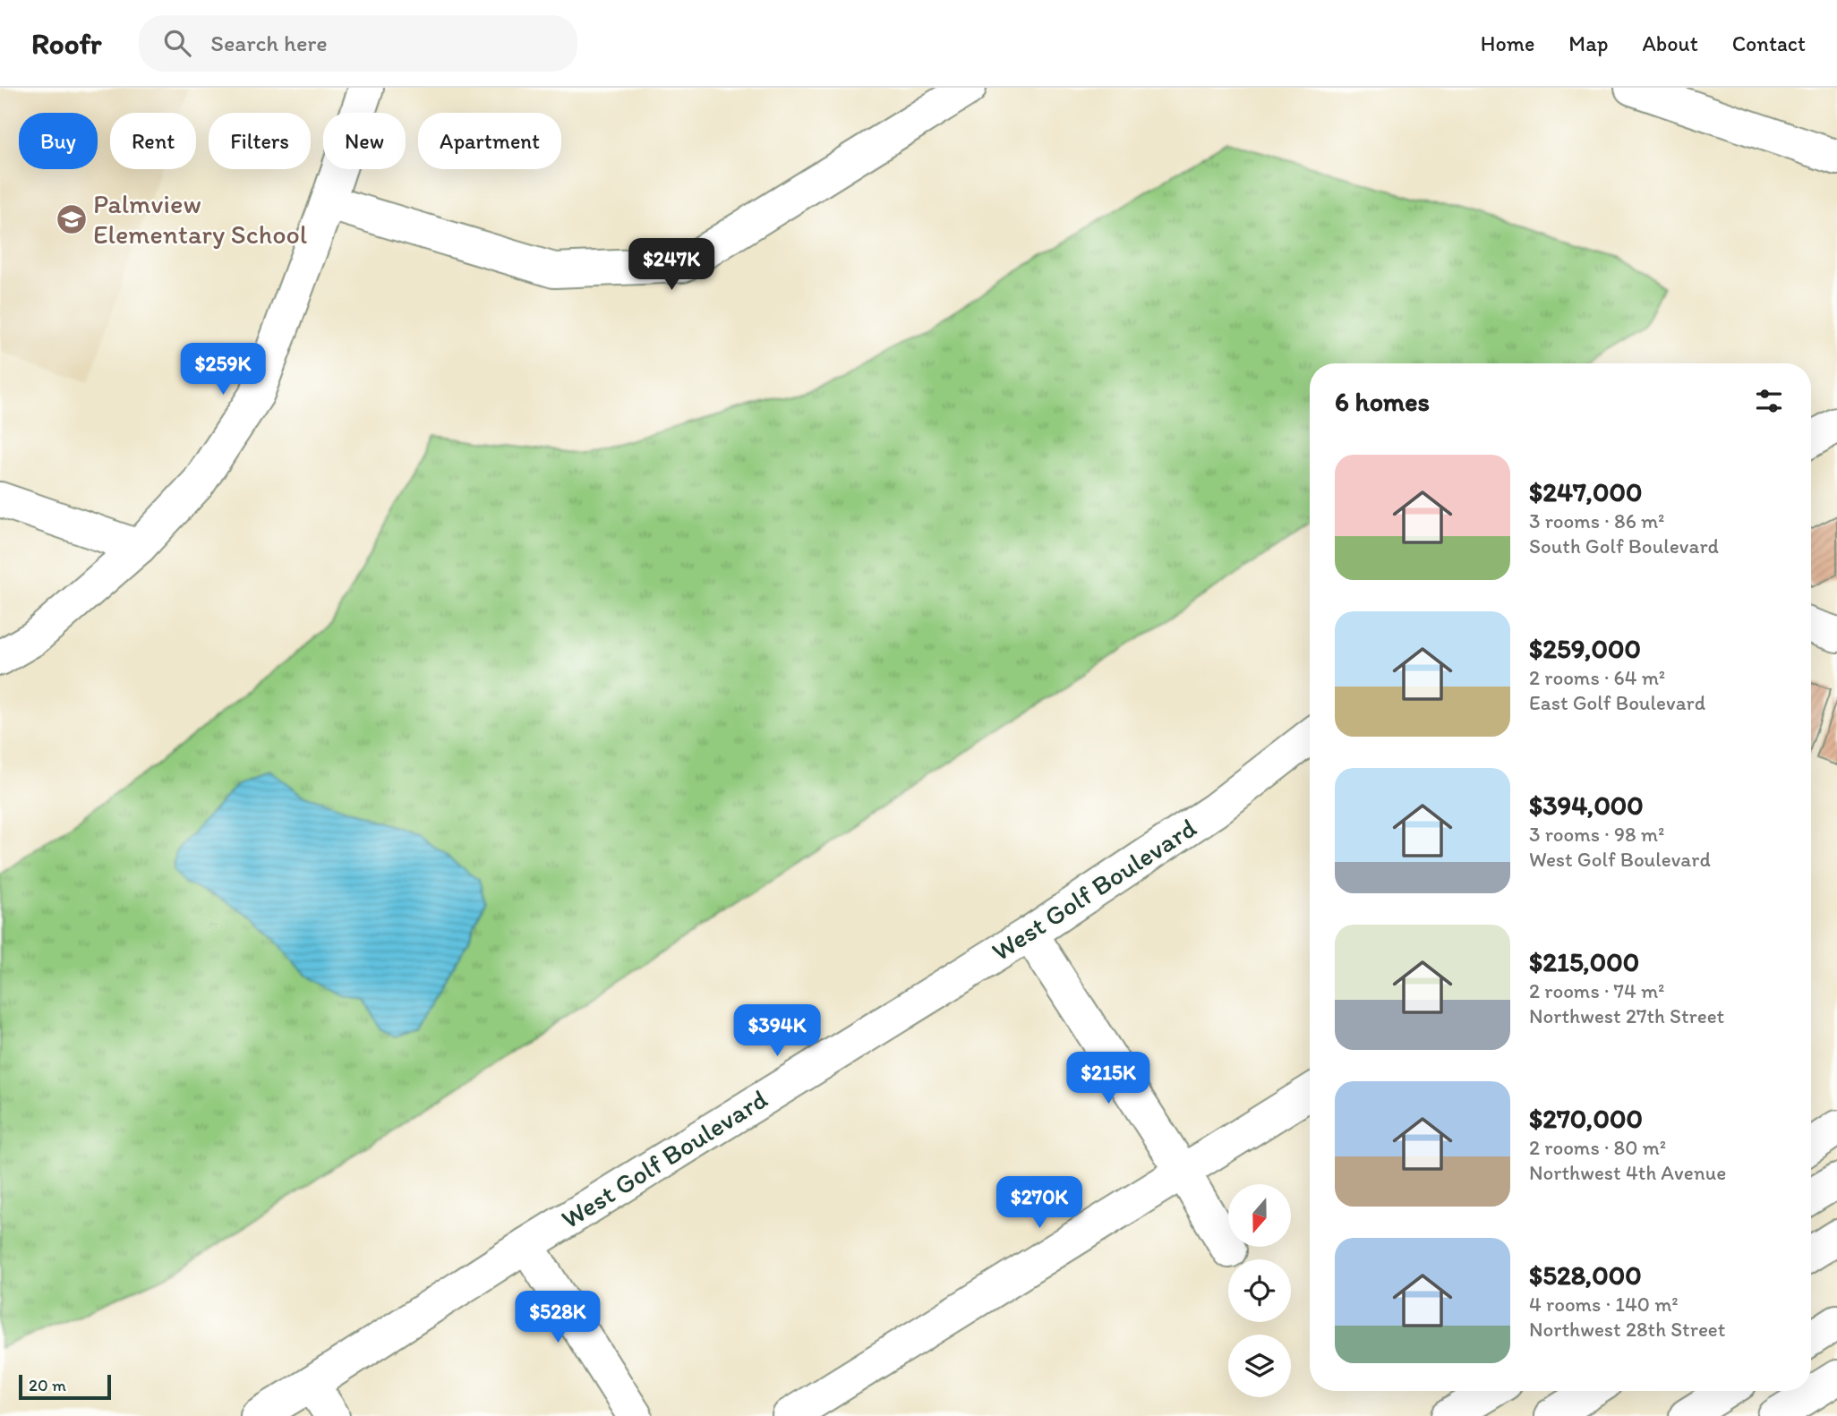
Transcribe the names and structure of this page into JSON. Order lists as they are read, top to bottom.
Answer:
{
  "streets": {
    "main road": ["West Golf Boulevard"]
  },
  "places": {
    "school or university": ["Palmview Elementary School"]
  },
  "scale_bar": "20 m",
  "north": "bottom",
  "page": {
    "header": "Roofr",
    "search": "Search here",
    "nav": [
      "Home",
      "Map",
      "About",
      "Contact"
    ],
    "chip": [
      "Buy",
      "Rent",
      "Filters",
      "New",
      "Apartment"
    ],
    "price": [
      "$247K",
      "$259K",
      "$394K",
      "$215K",
      "$270K",
      "$528K"
    ],
    "heading": "6 homes",
    "list": [
      {
        "name": "$247,000",
        "note": "3 rooms · 86 m² · South Golf Boulevard"
      },
      {
        "name": "$259,000",
        "note": "2 rooms · 64 m² · East Golf Boulevard"
      },
      {
        "name": "$394,000",
        "note": "3 rooms · 98 m² · West Golf Boulevard"
      },
      {
        "name": "$215,000",
        "note": "2 rooms · 74 m² · Northwest 27th Street"
      },
      {
        "name": "$270,000",
        "note": "2 rooms · 80 m² · Northwest 4th Avenue"
      },
      {
        "name": "$528,000",
        "note": "4 rooms · 140 m² · Northwest 28th Street"
      }
    ],
    "scale": "20 m"
  }
}
